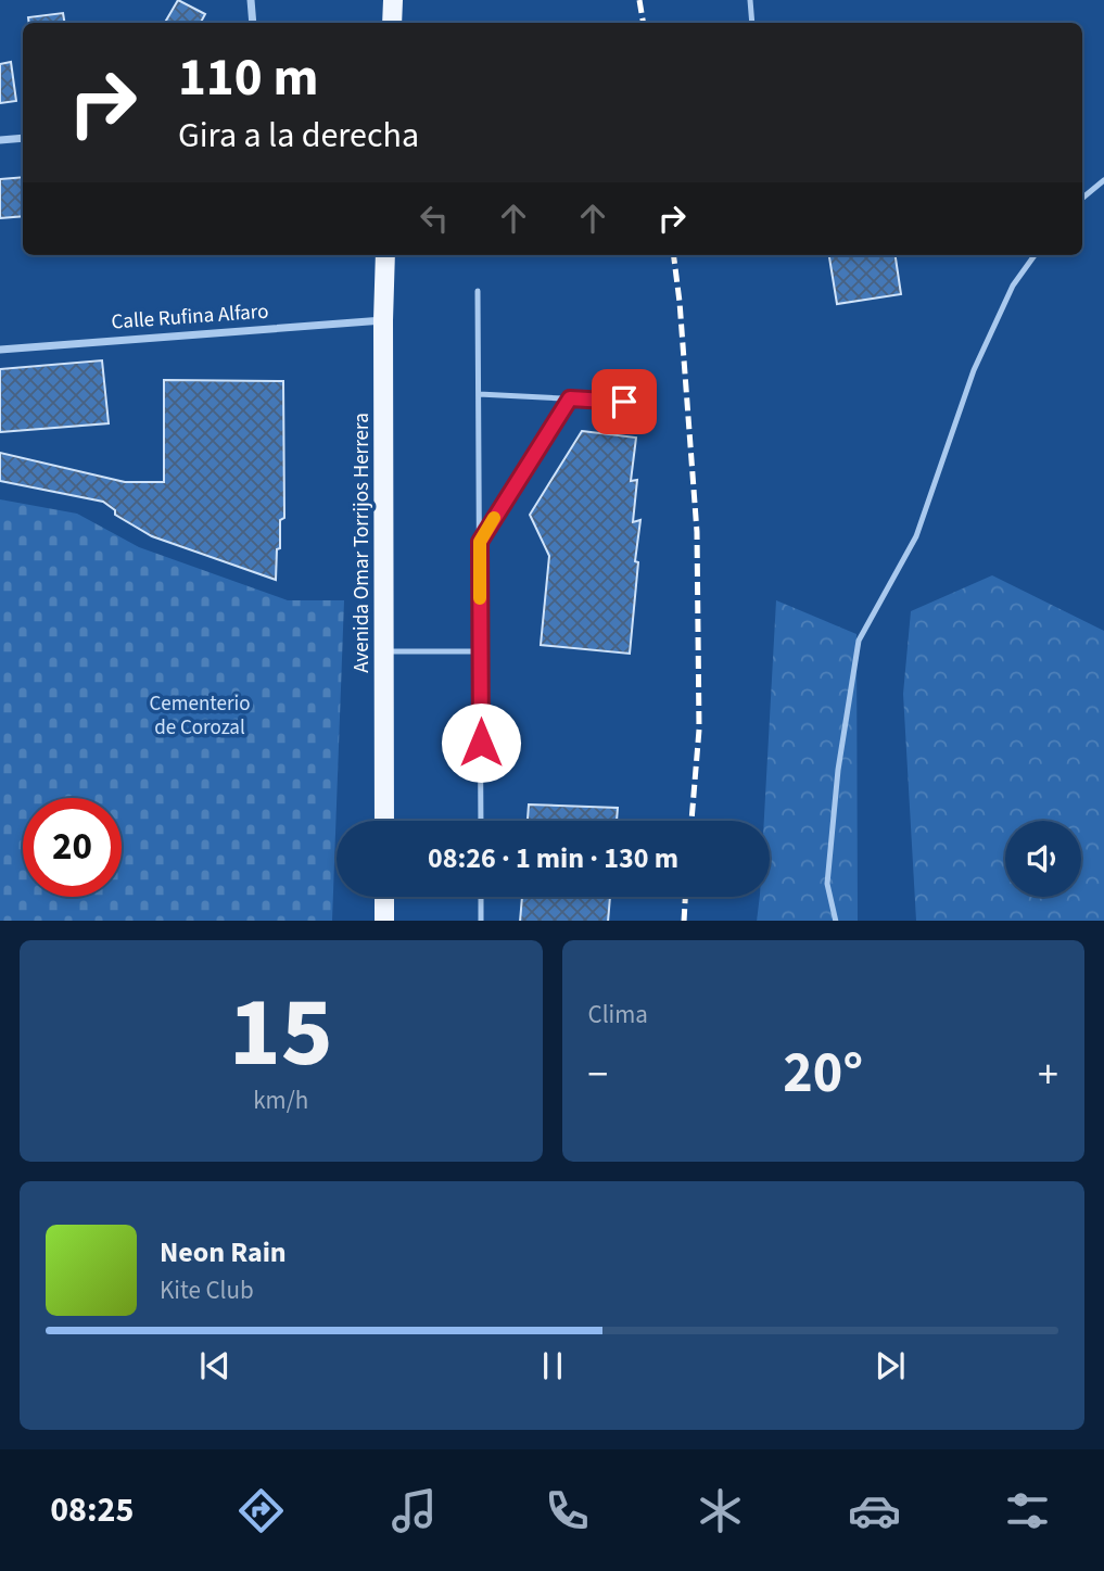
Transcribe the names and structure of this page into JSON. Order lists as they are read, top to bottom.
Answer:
{
  "streets": {
    "main road": ["Avenida Omar Torrijos Herrera"],
    "street": ["Calle Rufina Alfaro"]
  },
  "crossings": [
    ["Calle Rufina Alfaro", "Avenida Omar Torrijos Herrera"]
  ],
  "parks": ["Cementerio de Corozal"],
  "page": {
    "turn": ["110 m", "Gira a la derecha"],
    "limit": "20",
    "trip": "08:26 · 1 min · 130 m",
    "tile": [
      ["15", "km/h"],
      "Clima"
    ],
    "heat": ["−", "20°", "+"],
    "song": ["Neon Rain", "Kite Club"],
    "tabs": "08:25"
  }
}
